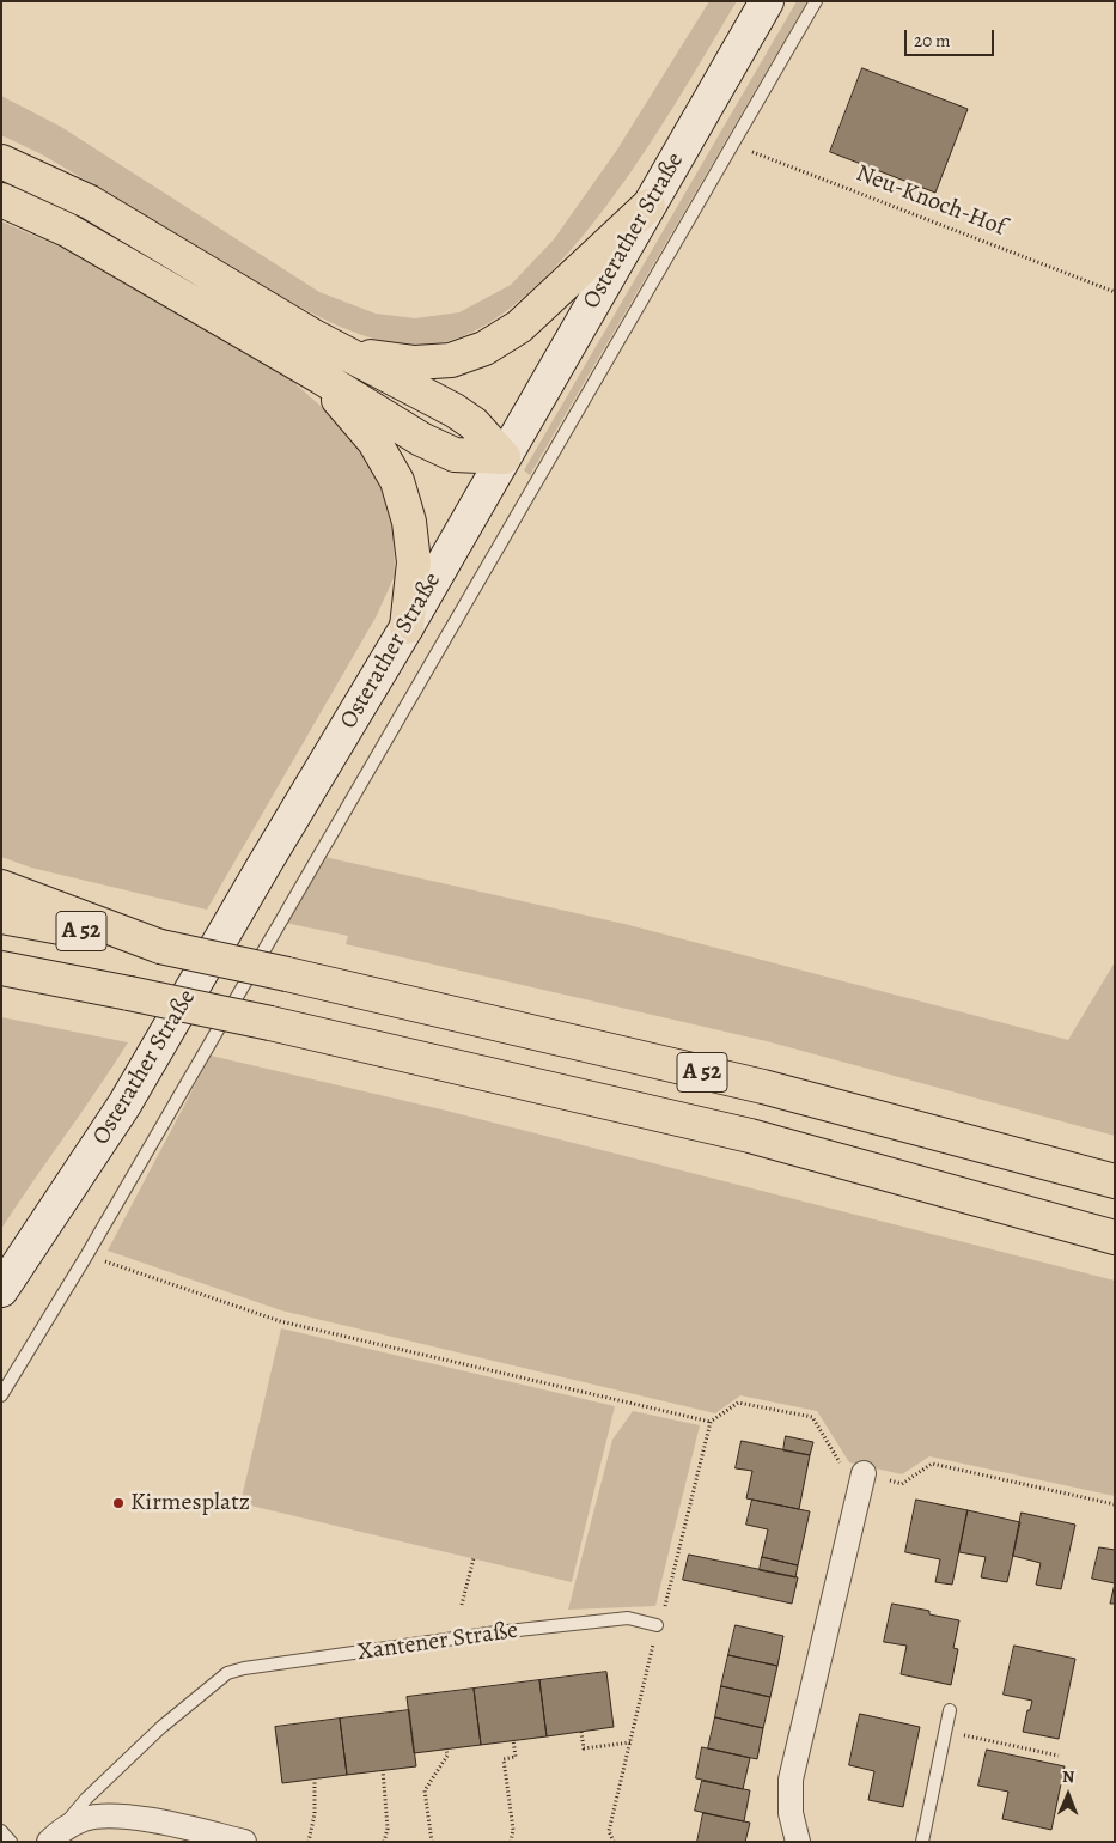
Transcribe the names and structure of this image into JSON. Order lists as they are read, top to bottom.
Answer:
{
  "streets": {
    "highway": ["A 52"],
    "main road": ["Osterather Straße"],
    "street": ["Xantener Straße"],
    "path": ["Neu-Knoch-Hof"]
  },
  "places": ["Kirmesplatz"],
  "scale_bar": "20 m",
  "north": "top"
}
